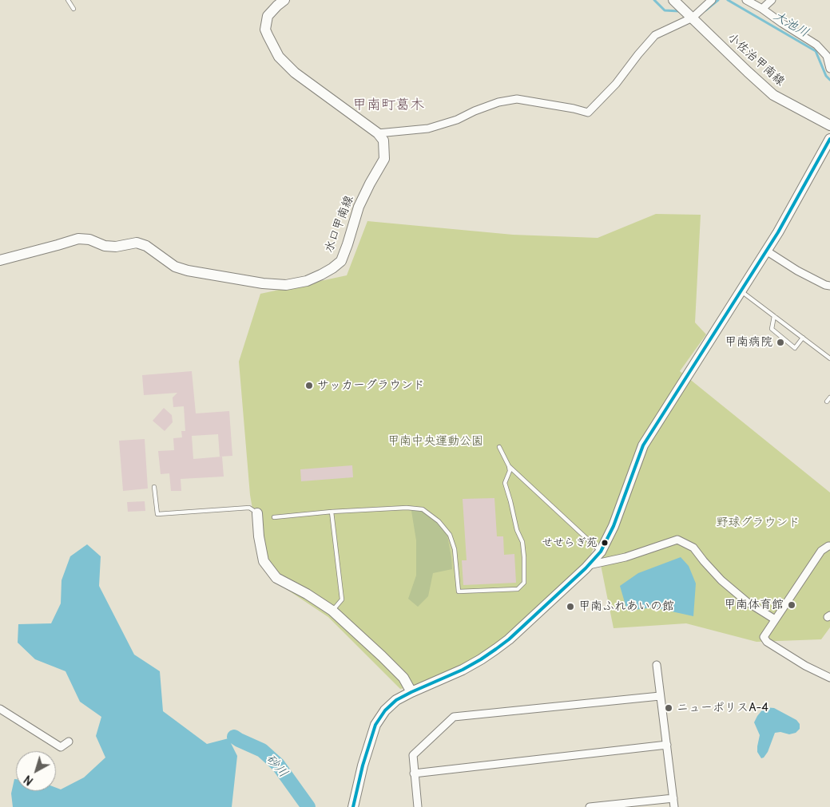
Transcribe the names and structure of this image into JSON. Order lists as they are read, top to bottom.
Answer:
{
  "streets": {
    "street": ["小佐治甲南線", "水口甲南線"]
  },
  "districts": ["甲南町葛木"],
  "water": ["大池川", "砂川"],
  "parks": ["甲南中央運動公園", "野球グラウンド"],
  "places": [
    "甲南病院",
    "サッカーグラウンド",
    "せせらぎ苑",
    "甲南体育館",
    "甲南ふれあいの館",
    "ニューポリスA-4"
  ],
  "north": "bottom left"
}
